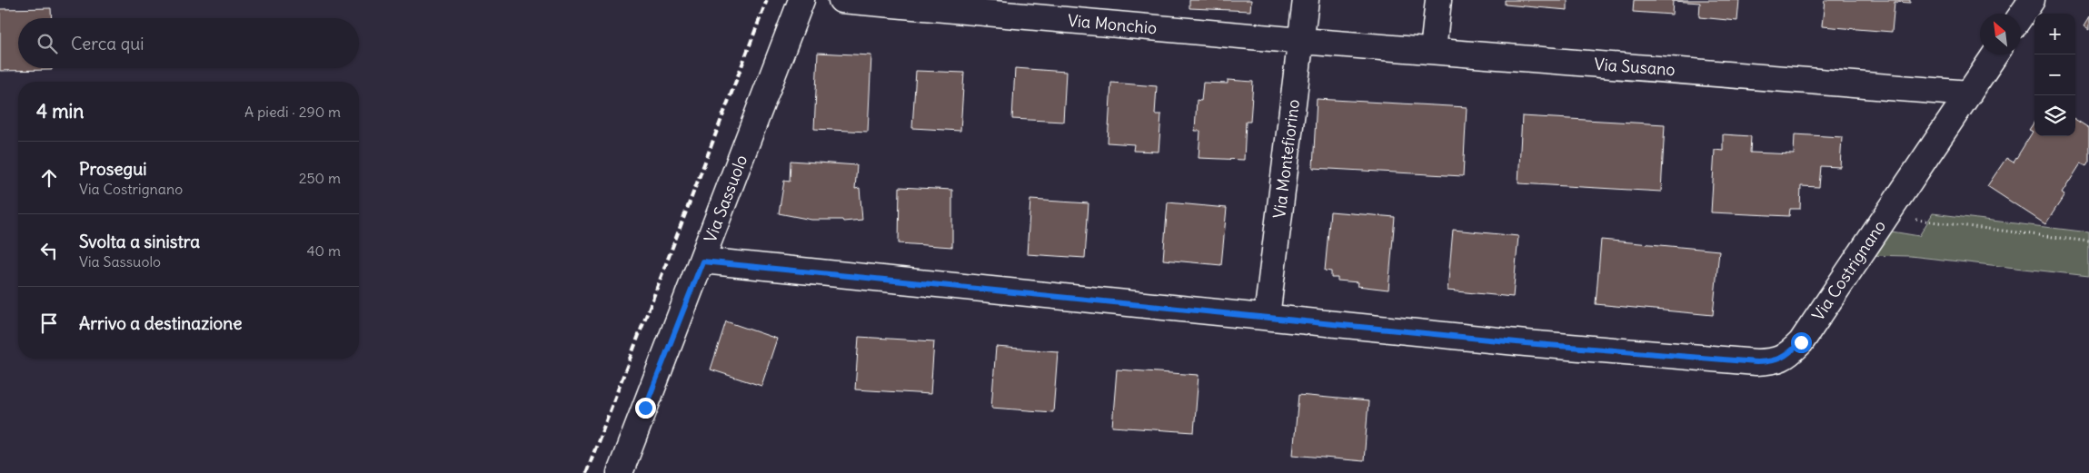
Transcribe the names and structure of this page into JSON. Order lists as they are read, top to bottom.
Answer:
{
  "streets": {
    "street": [
      "Via Monchio",
      "Via Susano",
      "Via Montefiorino",
      "Via Sassuolo",
      "Via Costrignano"
    ]
  },
  "crossings": [
    ["Via Monchio", "Via Susano"],
    ["Via Monchio", "Via Montefiorino"],
    ["Via Susano", "Via Montefiorino"],
    ["Via Susano", "Via Costrignano"],
    ["Via Montefiorino", "Via Costrignano"],
    ["Via Sassuolo", "Via Costrignano"]
  ],
  "north": "top left",
  "page": {
    "map_buttons": ["+", "−"],
    "search": "Cerca qui",
    "heading": ["4 min", "A piedi · 290 m"],
    "list": [
      ["Prosegui", "Via Costrignano", "250 m"],
      ["Svolta a sinistra", "Via Sassuolo", "40 m"],
      "Arrivo a destinazione"
    ]
  }
}
